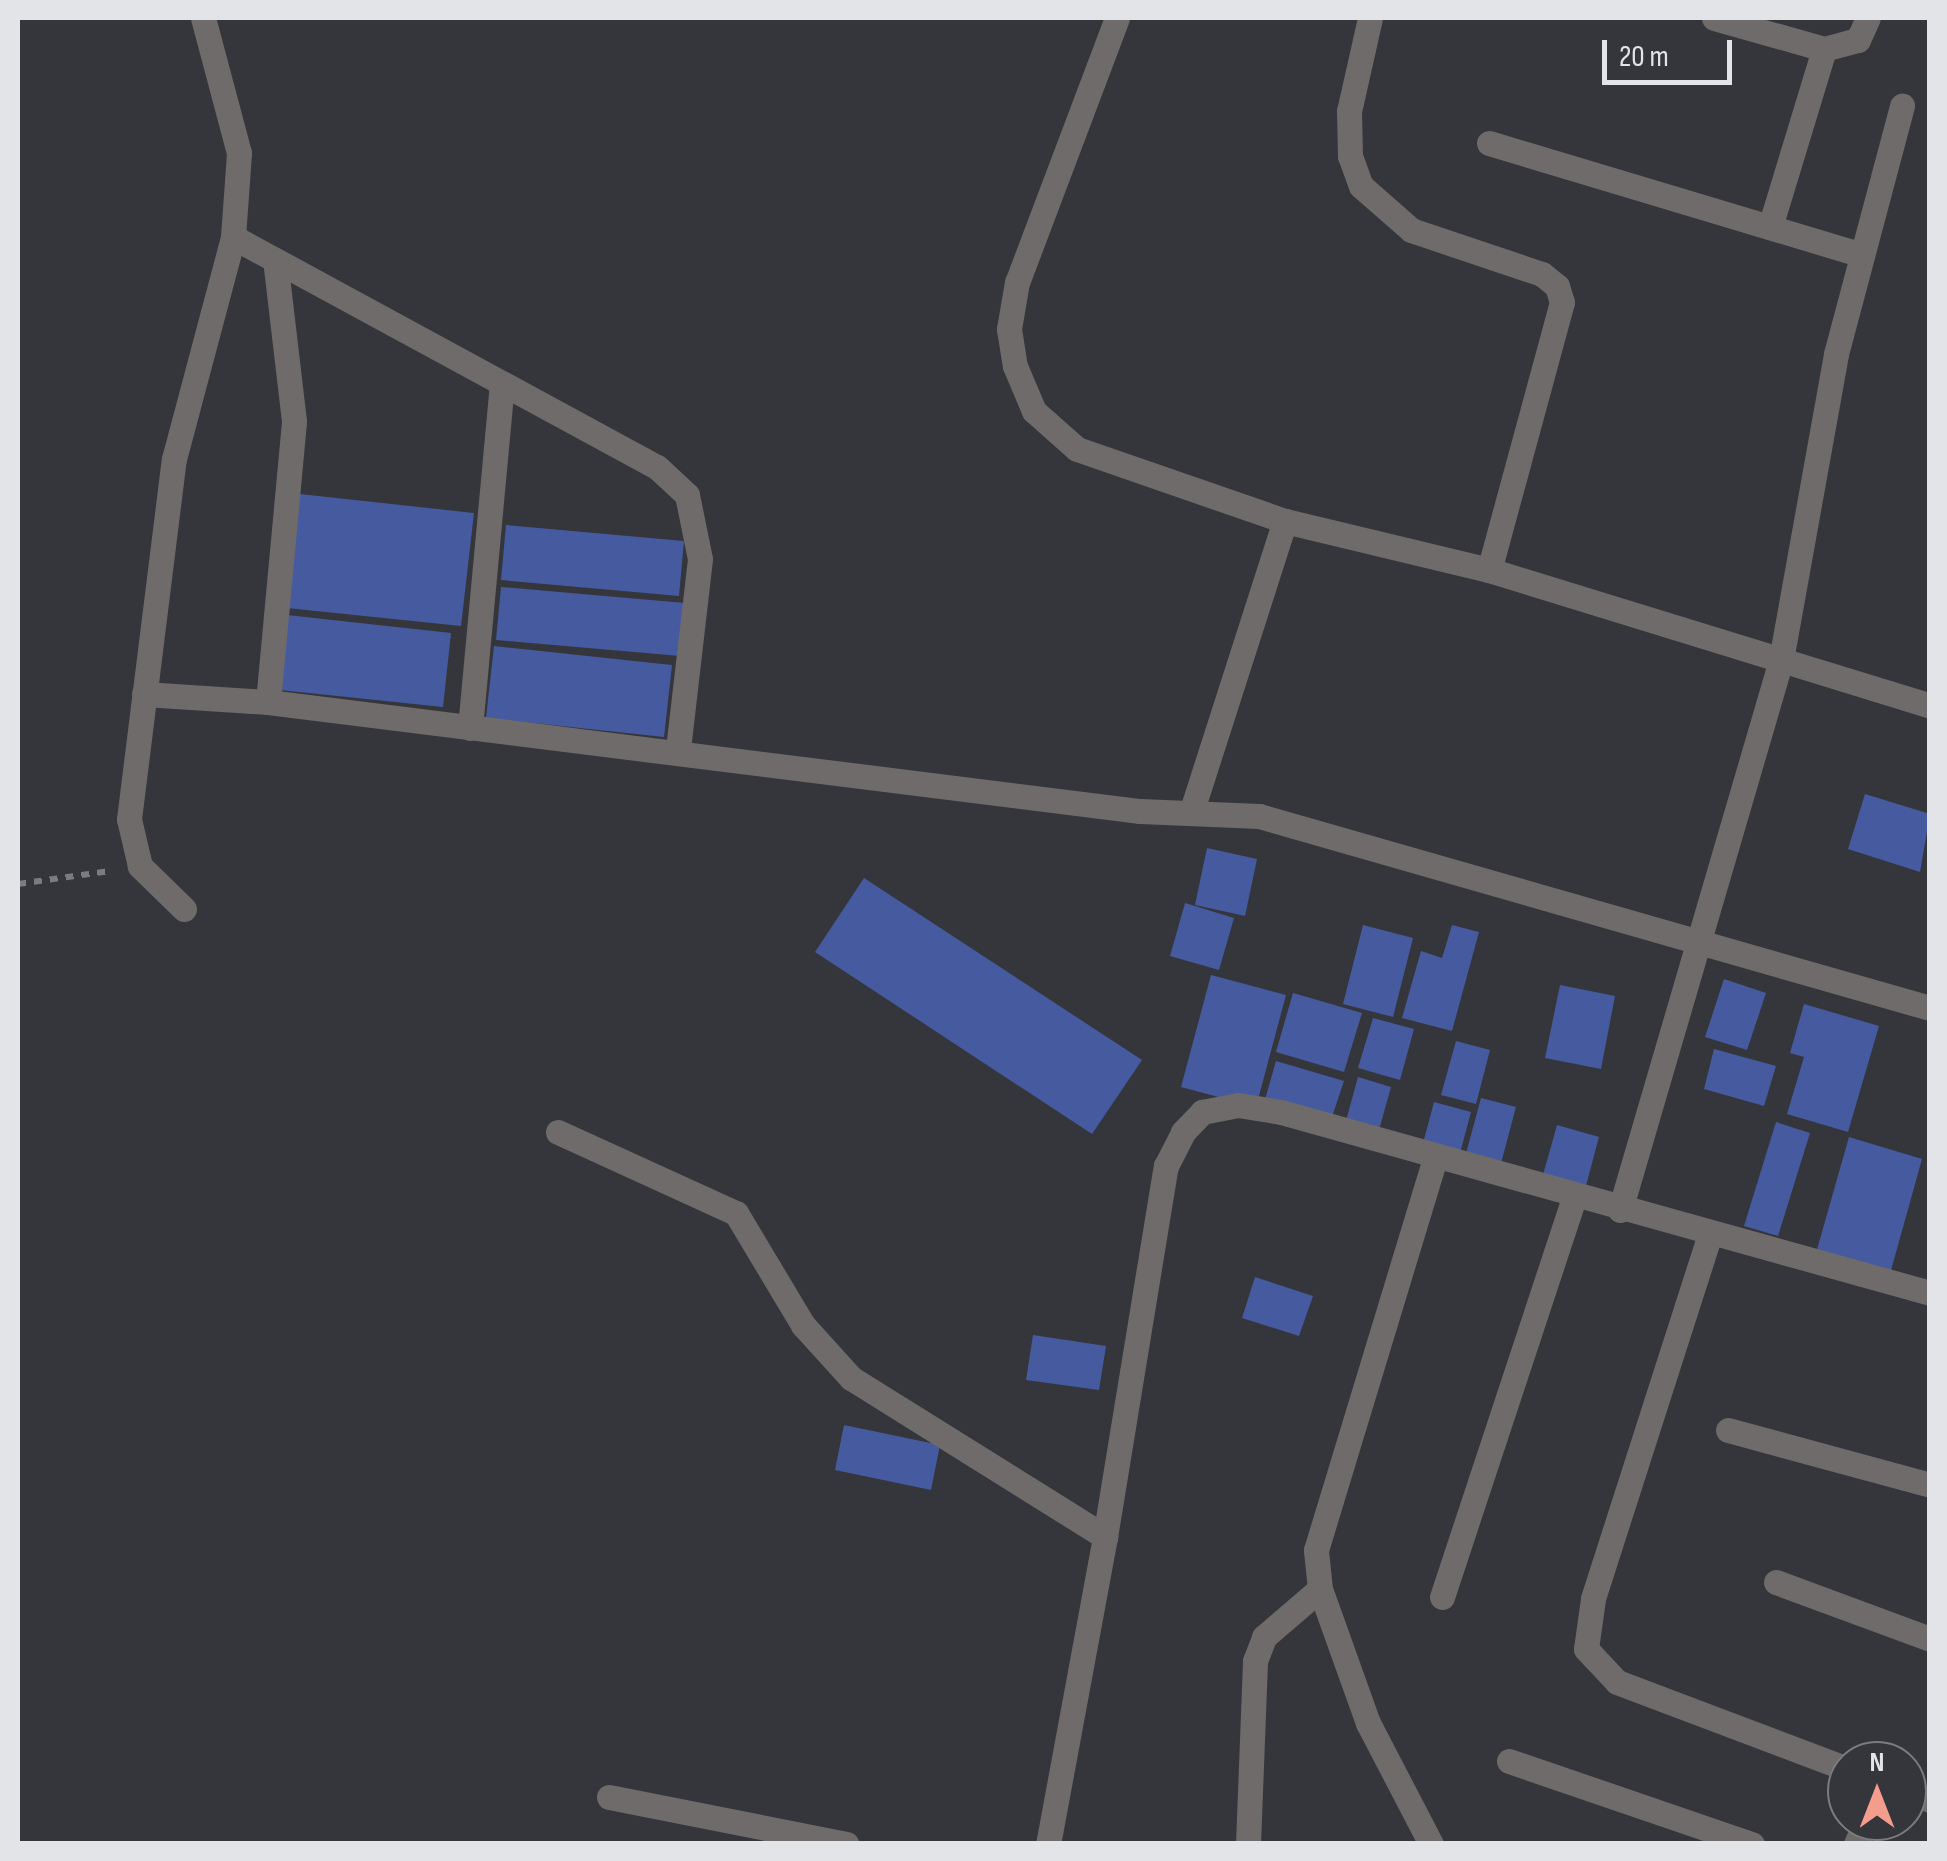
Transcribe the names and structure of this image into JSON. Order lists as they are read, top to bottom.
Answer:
{
  "scale_bar": "20 m",
  "north": "top"
}
